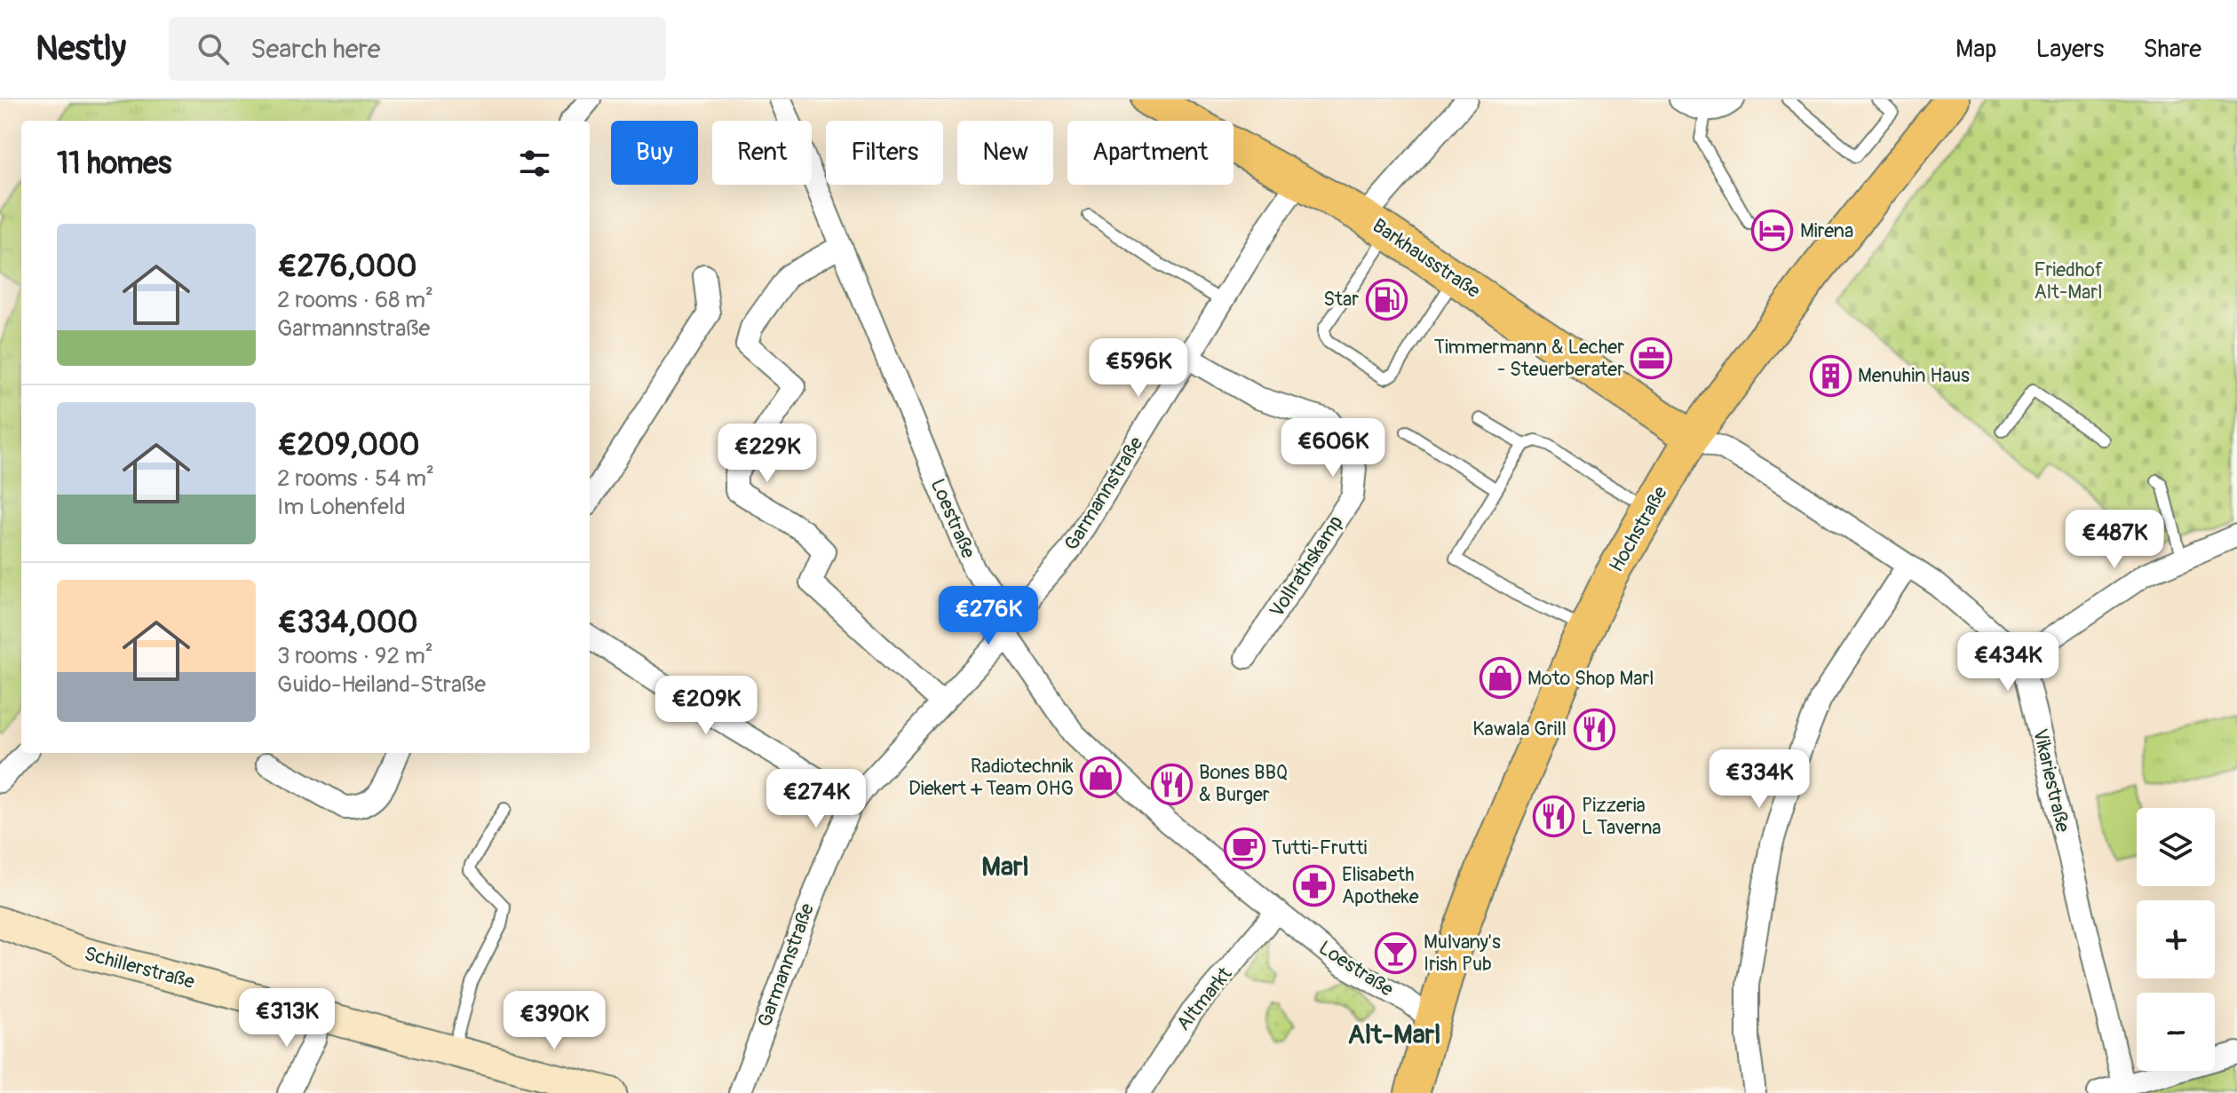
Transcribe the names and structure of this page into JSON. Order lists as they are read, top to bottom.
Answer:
{
  "streets": {
    "main road": ["Barkhausstraße", "Hochstraße"],
    "street": [
      "Garmannstraße",
      "Loestraße",
      "Vollrathskamp",
      "Vikariestraße",
      "Schillerstraße",
      "Altmarkt"
    ]
  },
  "crossings": [
    ["Barkhausstraße", "Garmannstraße"],
    ["Barkhausstraße", "Hochstraße"],
    ["Garmannstraße", "Loestraße"],
    ["Garmannstraße", "Vollrathskamp"],
    ["Loestraße", "Hochstraße"],
    ["Loestraße", "Altmarkt"]
  ],
  "districts": ["Marl", "Alt-Marl"],
  "parks": ["Friedhof Alt-Marl"],
  "places": {
    "hotel": ["Mirena"],
    "fuel station": ["Star"],
    "office": ["Timmermann & Lecher - Steuerberater"],
    "building": ["Menuhin Haus"],
    "shop": ["Moto Shop Marl", "Radiotechnik Diekert + Team OHG"],
    "restaurant": ["Kawala Grill", "Bones BBQ & Burger", "Pizzeria L Taverna"],
    "cafe": ["Tutti-Frutti"],
    "pharmacy": ["Elisabeth Apotheke"],
    "bar": ["Mulvany's Irish Pub"]
  },
  "page": {
    "header": "Nestly",
    "search": "Search here",
    "nav": ["Map", "Layers", "Share"],
    "chip": [
      "Buy",
      "Rent",
      "Filters",
      "New",
      "Apartment"
    ],
    "heading": "11 homes",
    "list": [
      {
        "name": "€276,000",
        "note": "2 rooms · 68 m² · Garmannstraße"
      },
      {
        "name": "€209,000",
        "note": "2 rooms · 54 m² · Im Lohenfeld"
      },
      {
        "name": "€334,000",
        "note": "3 rooms · 92 m² · Guido-Heiland-Straße"
      }
    ],
    "price": [
      "€596K",
      "€606K",
      "€229K",
      "€487K",
      "€276K",
      "€434K",
      "€209K",
      "€334K",
      "€274K",
      "€313K",
      "€390K"
    ],
    "map_buttons": ["+", "−"]
  }
}
